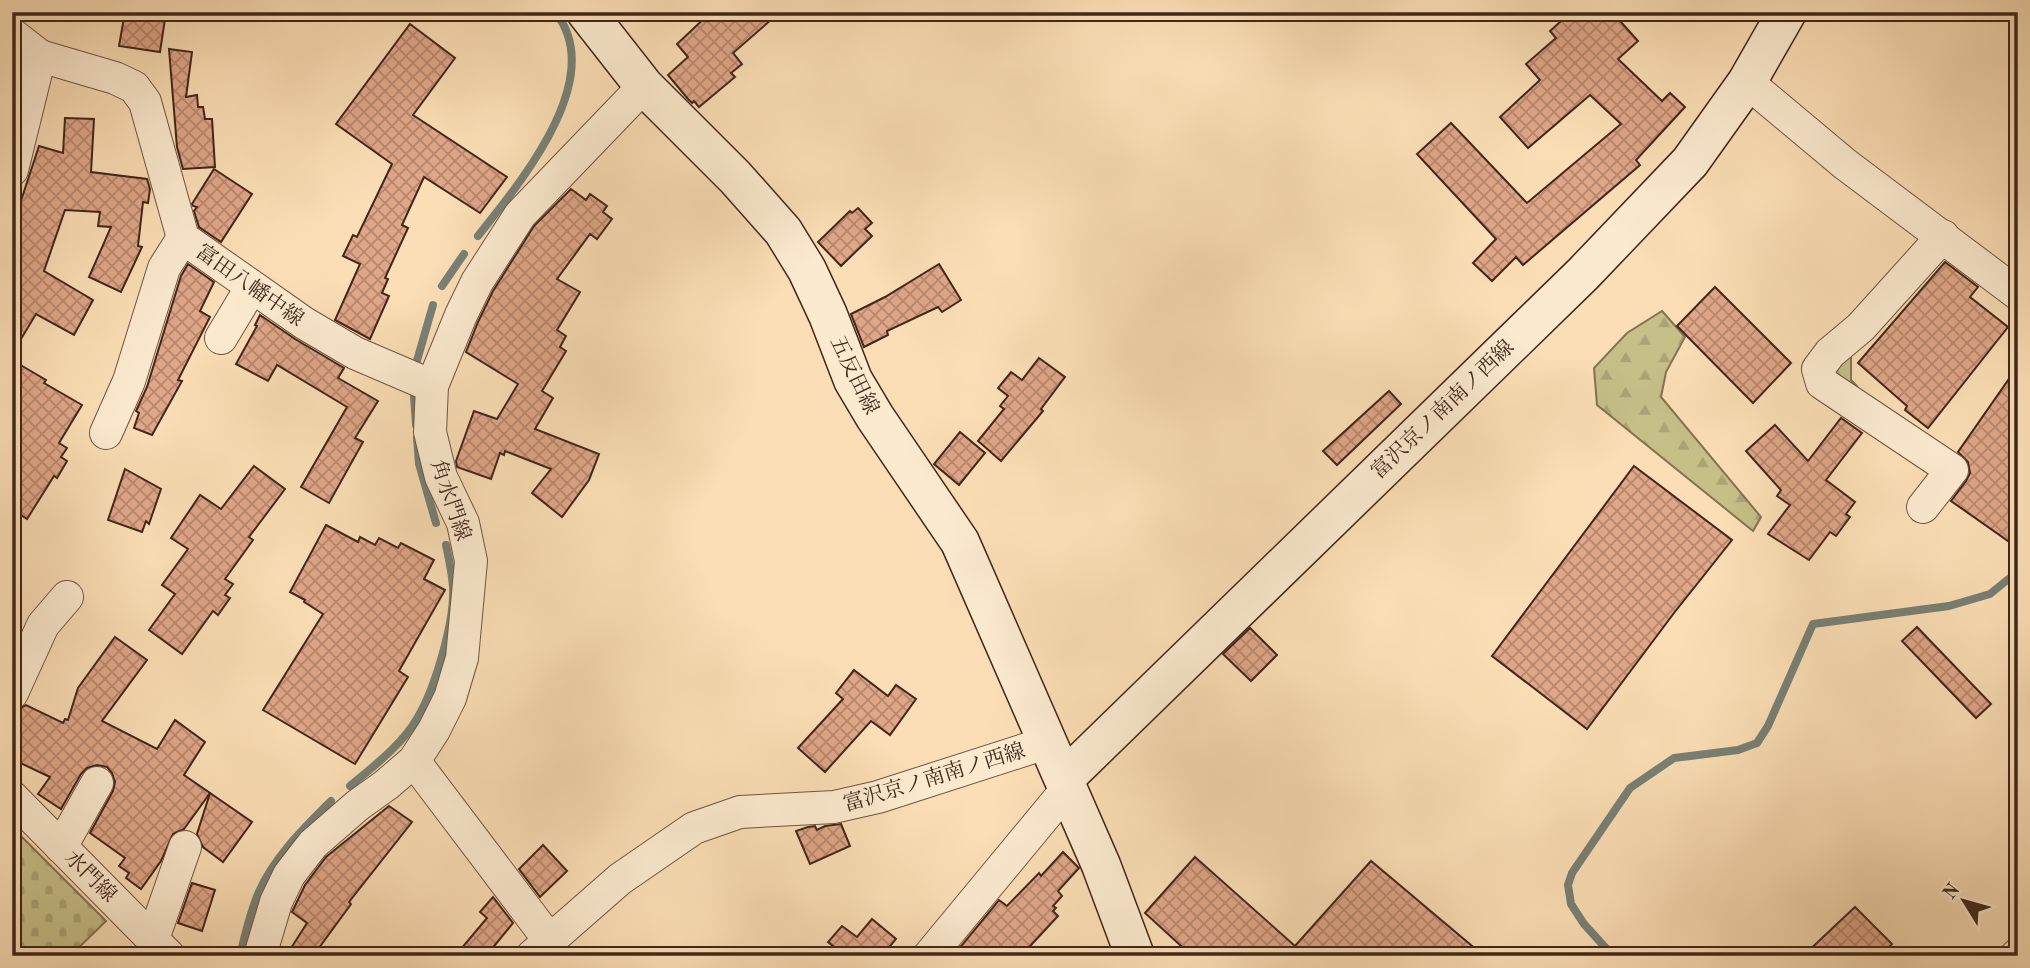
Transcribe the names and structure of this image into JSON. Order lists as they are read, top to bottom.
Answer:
{
  "streets": {
    "street": [
      "富田八幡中線",
      "五反田線",
      "富沢京ノ南南ノ西線",
      "角水門線",
      "水門線"
    ]
  },
  "crossings": [
    ["富田八幡中線", "角水門線"],
    ["五反田線", "富沢京ノ南南ノ西線"],
    ["五反田線", "角水門線"]
  ],
  "north": "top left"
}
